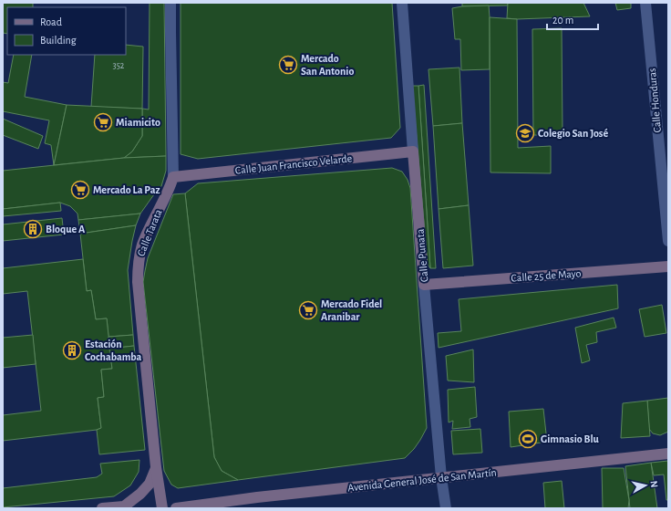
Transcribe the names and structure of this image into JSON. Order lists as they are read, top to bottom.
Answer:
{
  "streets": {
    "main road": [
      "Calle Juan Francisco Velarde",
      "Calle Tarata",
      "Calle Punata",
      "Calle 25 de Mayo",
      "Avenida General José de San Martín"
    ],
    "street": ["Calle Honduras"]
  },
  "crossings": [
    ["Calle Juan Francisco Velarde", "Calle Tarata"],
    ["Calle Juan Francisco Velarde", "Calle Punata"],
    ["Calle Punata", "Calle 25 de Mayo"],
    ["Calle Punata", "Avenida General José de San Martín"]
  ],
  "places": {
    "supermarket": [
      "Mercado San Antonio",
      "Miamicito",
      "Mercado La Paz",
      "Mercado Fidel Aranibar"
    ],
    "school or university": ["Colegio San José"],
    "building": ["Bloque A", "Estación Cochabamba"],
    "sports": ["Gimnasio Blu"]
  },
  "house_numbers": ["352"],
  "legend": ["Road", "Building"],
  "scale_bar": "20 m",
  "north": "right"
}
